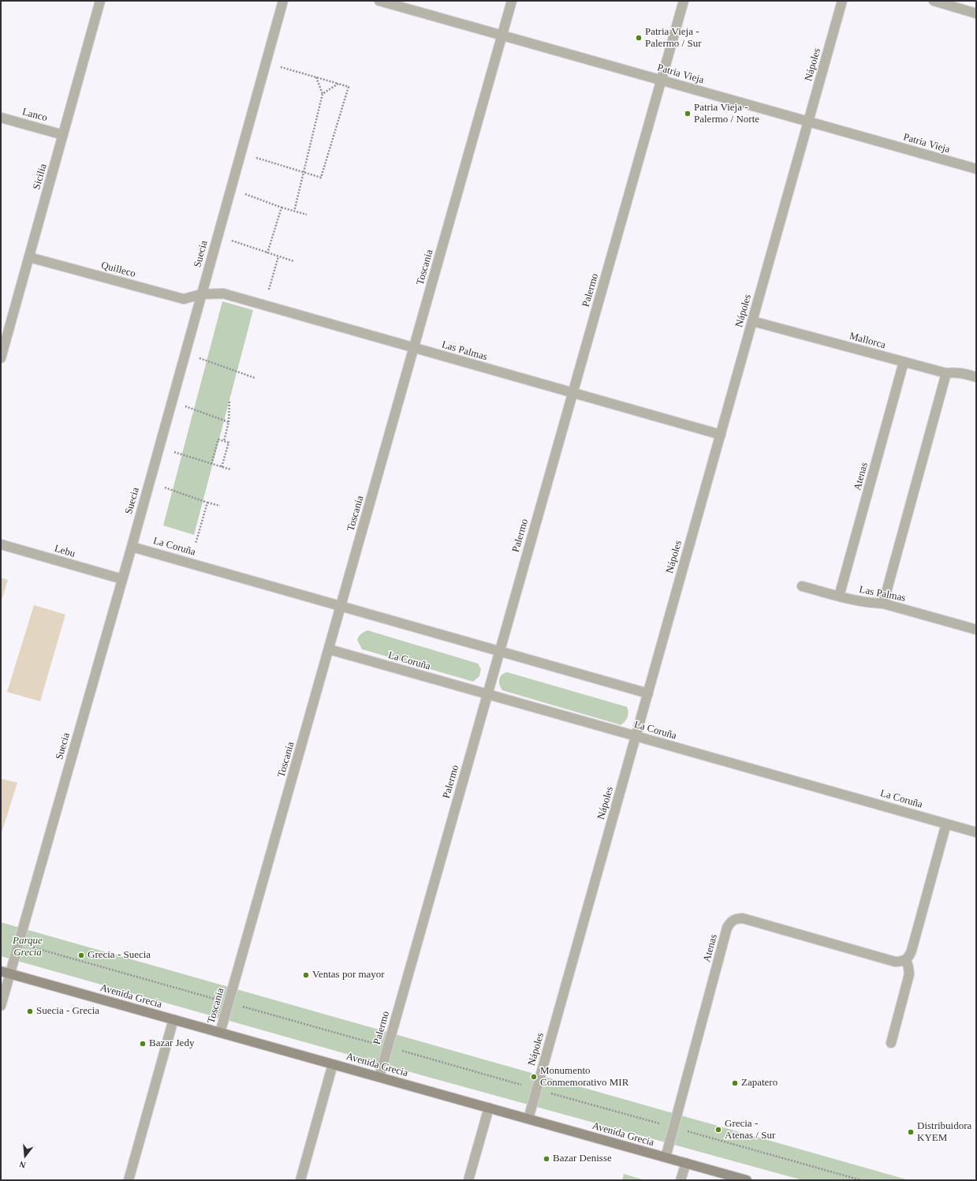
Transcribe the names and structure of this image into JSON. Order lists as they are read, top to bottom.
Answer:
{
  "streets": {
    "main road": ["Avenida Grecia"],
    "street": [
      "Nápoles",
      "Patria Vieja",
      "Lanco",
      "Sicilia",
      "Suecia",
      "Toscania",
      "Quilleco",
      "Palermo",
      "Mallorca",
      "Las Palmas",
      "Atenas",
      "La Coruña",
      "Lebu"
    ]
  },
  "crossings": [
    ["Nápoles", "Patria Vieja"],
    ["Nápoles", "Mallorca"],
    ["Nápoles", "Las Palmas"],
    ["Nápoles", "La Coruña"],
    ["Nápoles", "Avenida Grecia"],
    ["Patria Vieja", "Toscania"],
    ["Patria Vieja", "Palermo"],
    ["Lanco", "Sicilia"],
    ["Sicilia", "Quilleco"],
    ["Suecia", "Quilleco"],
    ["Suecia", "Las Palmas"],
    ["Suecia", "La Coruña"],
    ["Suecia", "Lebu"],
    ["Suecia", "Avenida Grecia"],
    ["Toscania", "Las Palmas"],
    ["Toscania", "La Coruña"],
    ["Toscania", "Avenida Grecia"],
    ["Quilleco", "Las Palmas"],
    ["Palermo", "Las Palmas"],
    ["Palermo", "La Coruña"],
    ["Palermo", "Avenida Grecia"],
    ["Mallorca", "Atenas"],
    ["Las Palmas", "Atenas"],
    ["Atenas", "Avenida Grecia"]
  ],
  "parks": ["Parque Grecia"],
  "places": [
    "Patria Vieja - Palermo / Sur",
    "Patria Vieja - Palermo / Norte",
    "Grecia - Suecia",
    "Ventas por mayor",
    "Suecia - Grecia",
    "Bazar Jedy",
    "Monumento Conmemorativo MIR",
    "Zapatero",
    "Grecia - Atenas / Sur",
    "Distribuidora KYEM",
    "Bazar Denisse"
  ],
  "north": "bottom"
}
